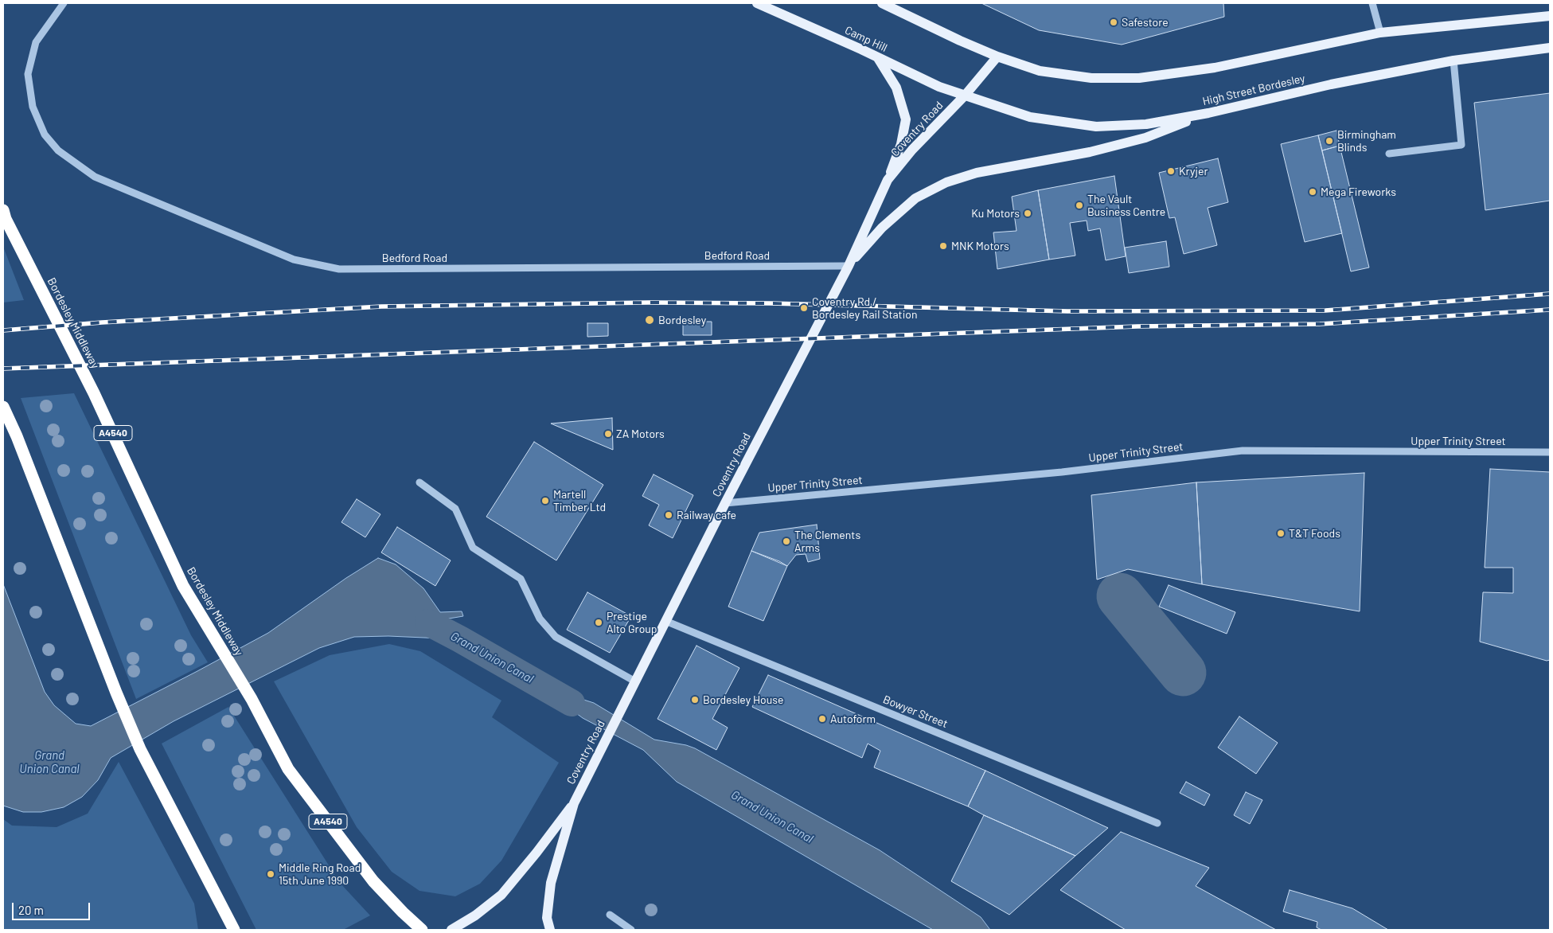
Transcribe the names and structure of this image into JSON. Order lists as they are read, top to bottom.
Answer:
{
  "streets": {
    "highway": ["Bordesley Middleway", "A4540"],
    "main road": ["Camp Hill", "High Street Bordesley", "Coventry Road"],
    "street": ["Bedford Road", "Upper Trinity Street", "Bowyer Street"]
  },
  "crossings": [
    ["Camp Hill", "High Street Bordesley"],
    ["Camp Hill", "Coventry Road"],
    ["High Street Bordesley", "Coventry Road"],
    ["Coventry Road", "Bedford Road"],
    ["Coventry Road", "Upper Trinity Street"],
    ["Coventry Road", "Bowyer Street"]
  ],
  "water": ["Grand Union Canal"],
  "places": [
    "Safestore",
    "Birmingham Blinds",
    "Kryjer",
    "Mega Fireworks",
    "The Vault Business Centre",
    "Ku Motors",
    "MNK Motors",
    "Coventry Rd / Bordesley Rail Station",
    "Bordesley",
    "ZA Motors",
    "Martell Timber Ltd",
    "Railway cafe",
    "T&T Foods",
    "The Clements Arms",
    "Prestige Alto Group",
    "Bordesley House",
    "Autoform",
    "Middle Ring Road 15th June 1990"
  ],
  "scale_bar": "20 m"
}
